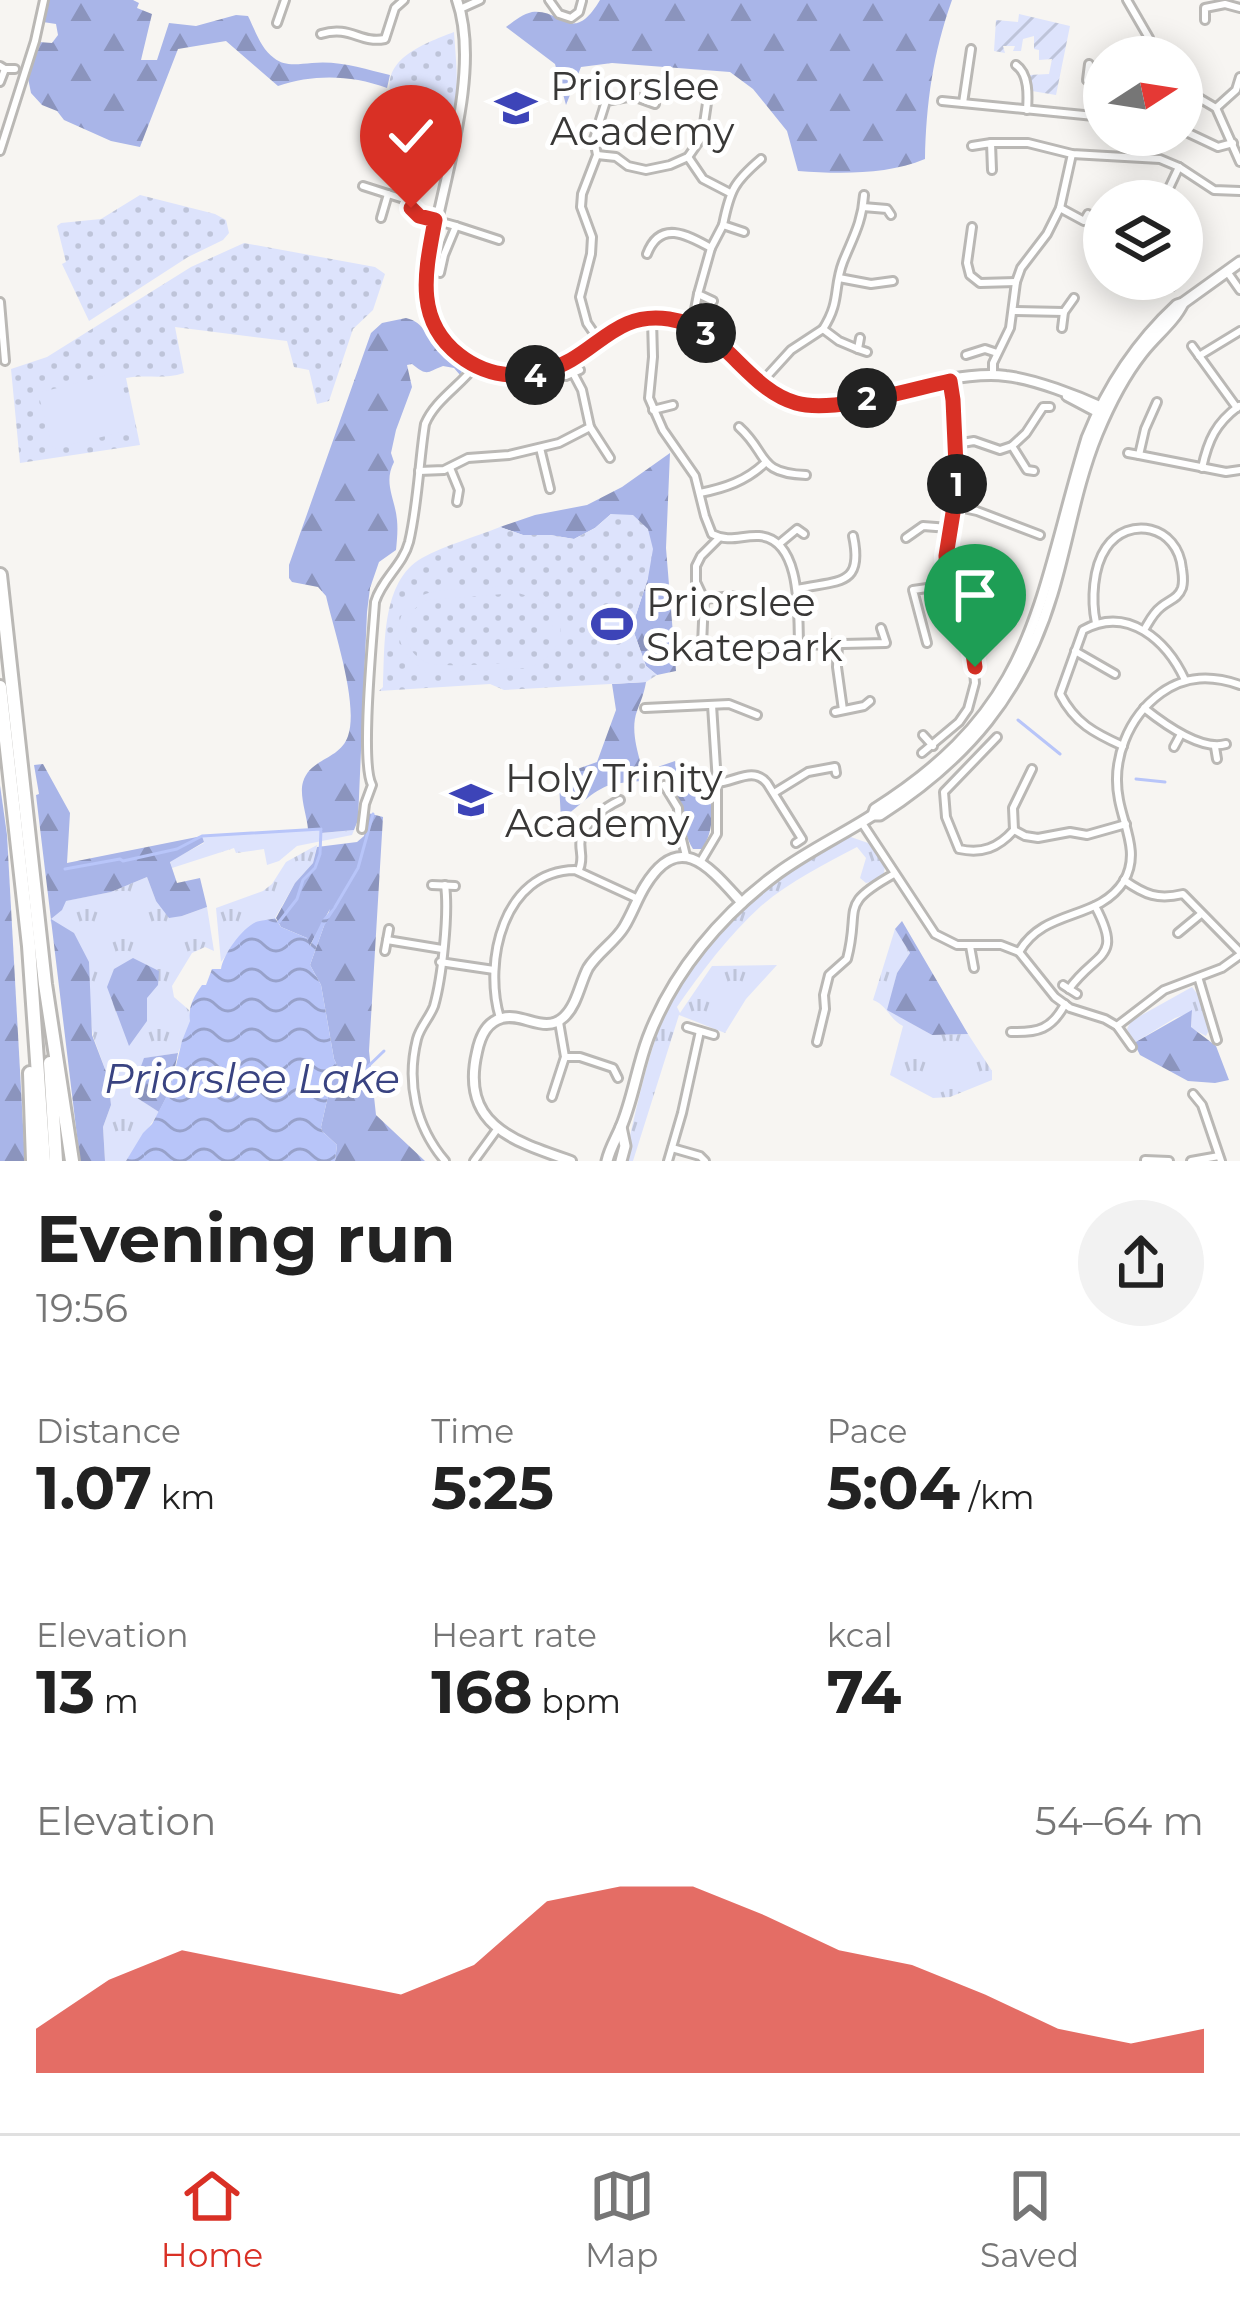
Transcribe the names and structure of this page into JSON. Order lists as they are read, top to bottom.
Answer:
{
  "water": ["Priorslee Lake"],
  "places": {
    "school or university": ["Priorslee Academy", "Holy Trinity Academy"],
    "sports": ["Priorslee Skatepark"]
  },
  "north": "right",
  "page": {
    "pins": [
      "3",
      "4",
      "2",
      "1"
    ],
    "heading": ["Evening run", "19:56"],
    "stats": [
      ["Distance", "1.07 km"],
      ["Time", "5:25"],
      ["Pace", "5:04 /km"],
      ["Elevation", "13 m"],
      ["Heart rate", "168 bpm"],
      ["kcal", "74"]
    ],
    "chart": ["Elevation", "54–64 m"],
    "tabs": ["Home", "Map", "Saved"]
  }
}
